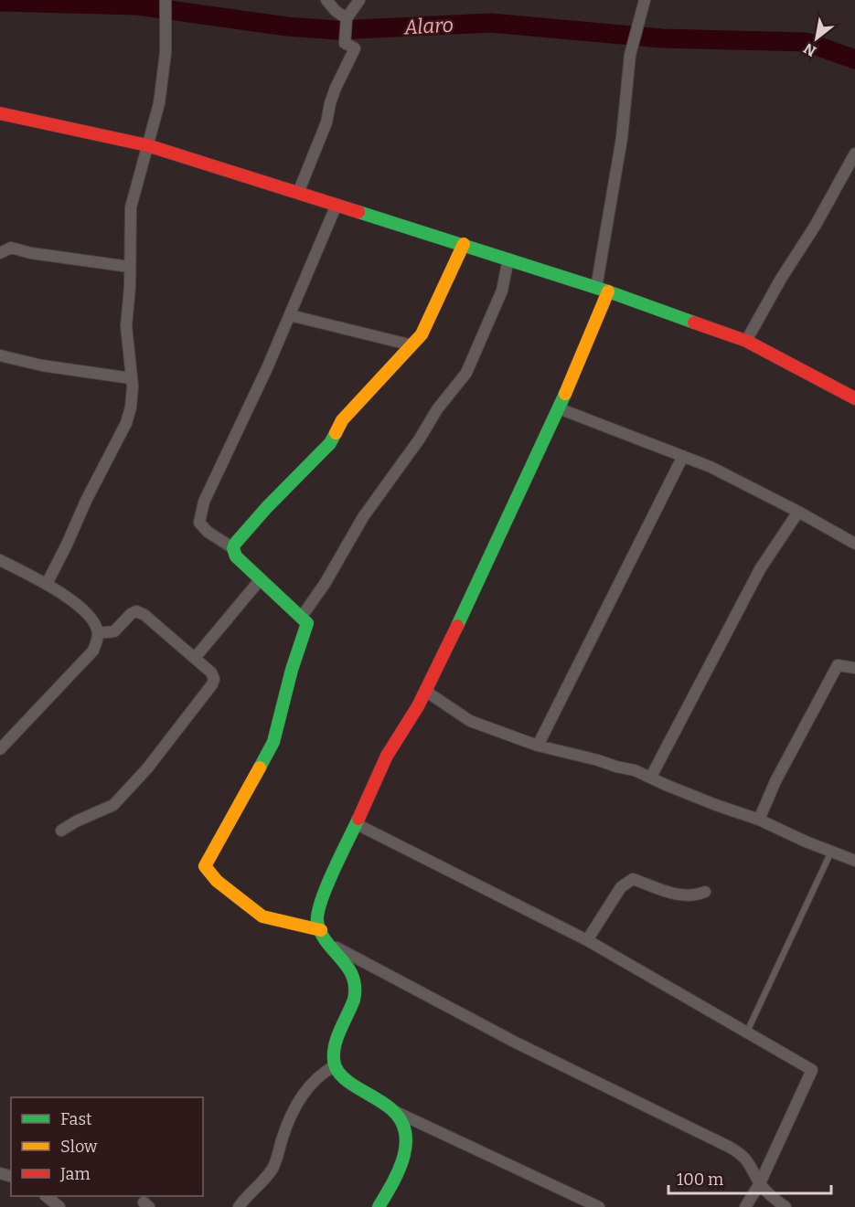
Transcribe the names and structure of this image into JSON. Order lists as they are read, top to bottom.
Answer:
{
  "water": ["Alaro"],
  "legend": ["Fast", "Slow", "Jam"],
  "scale_bar": "100 m",
  "north": "bottom left"
}
